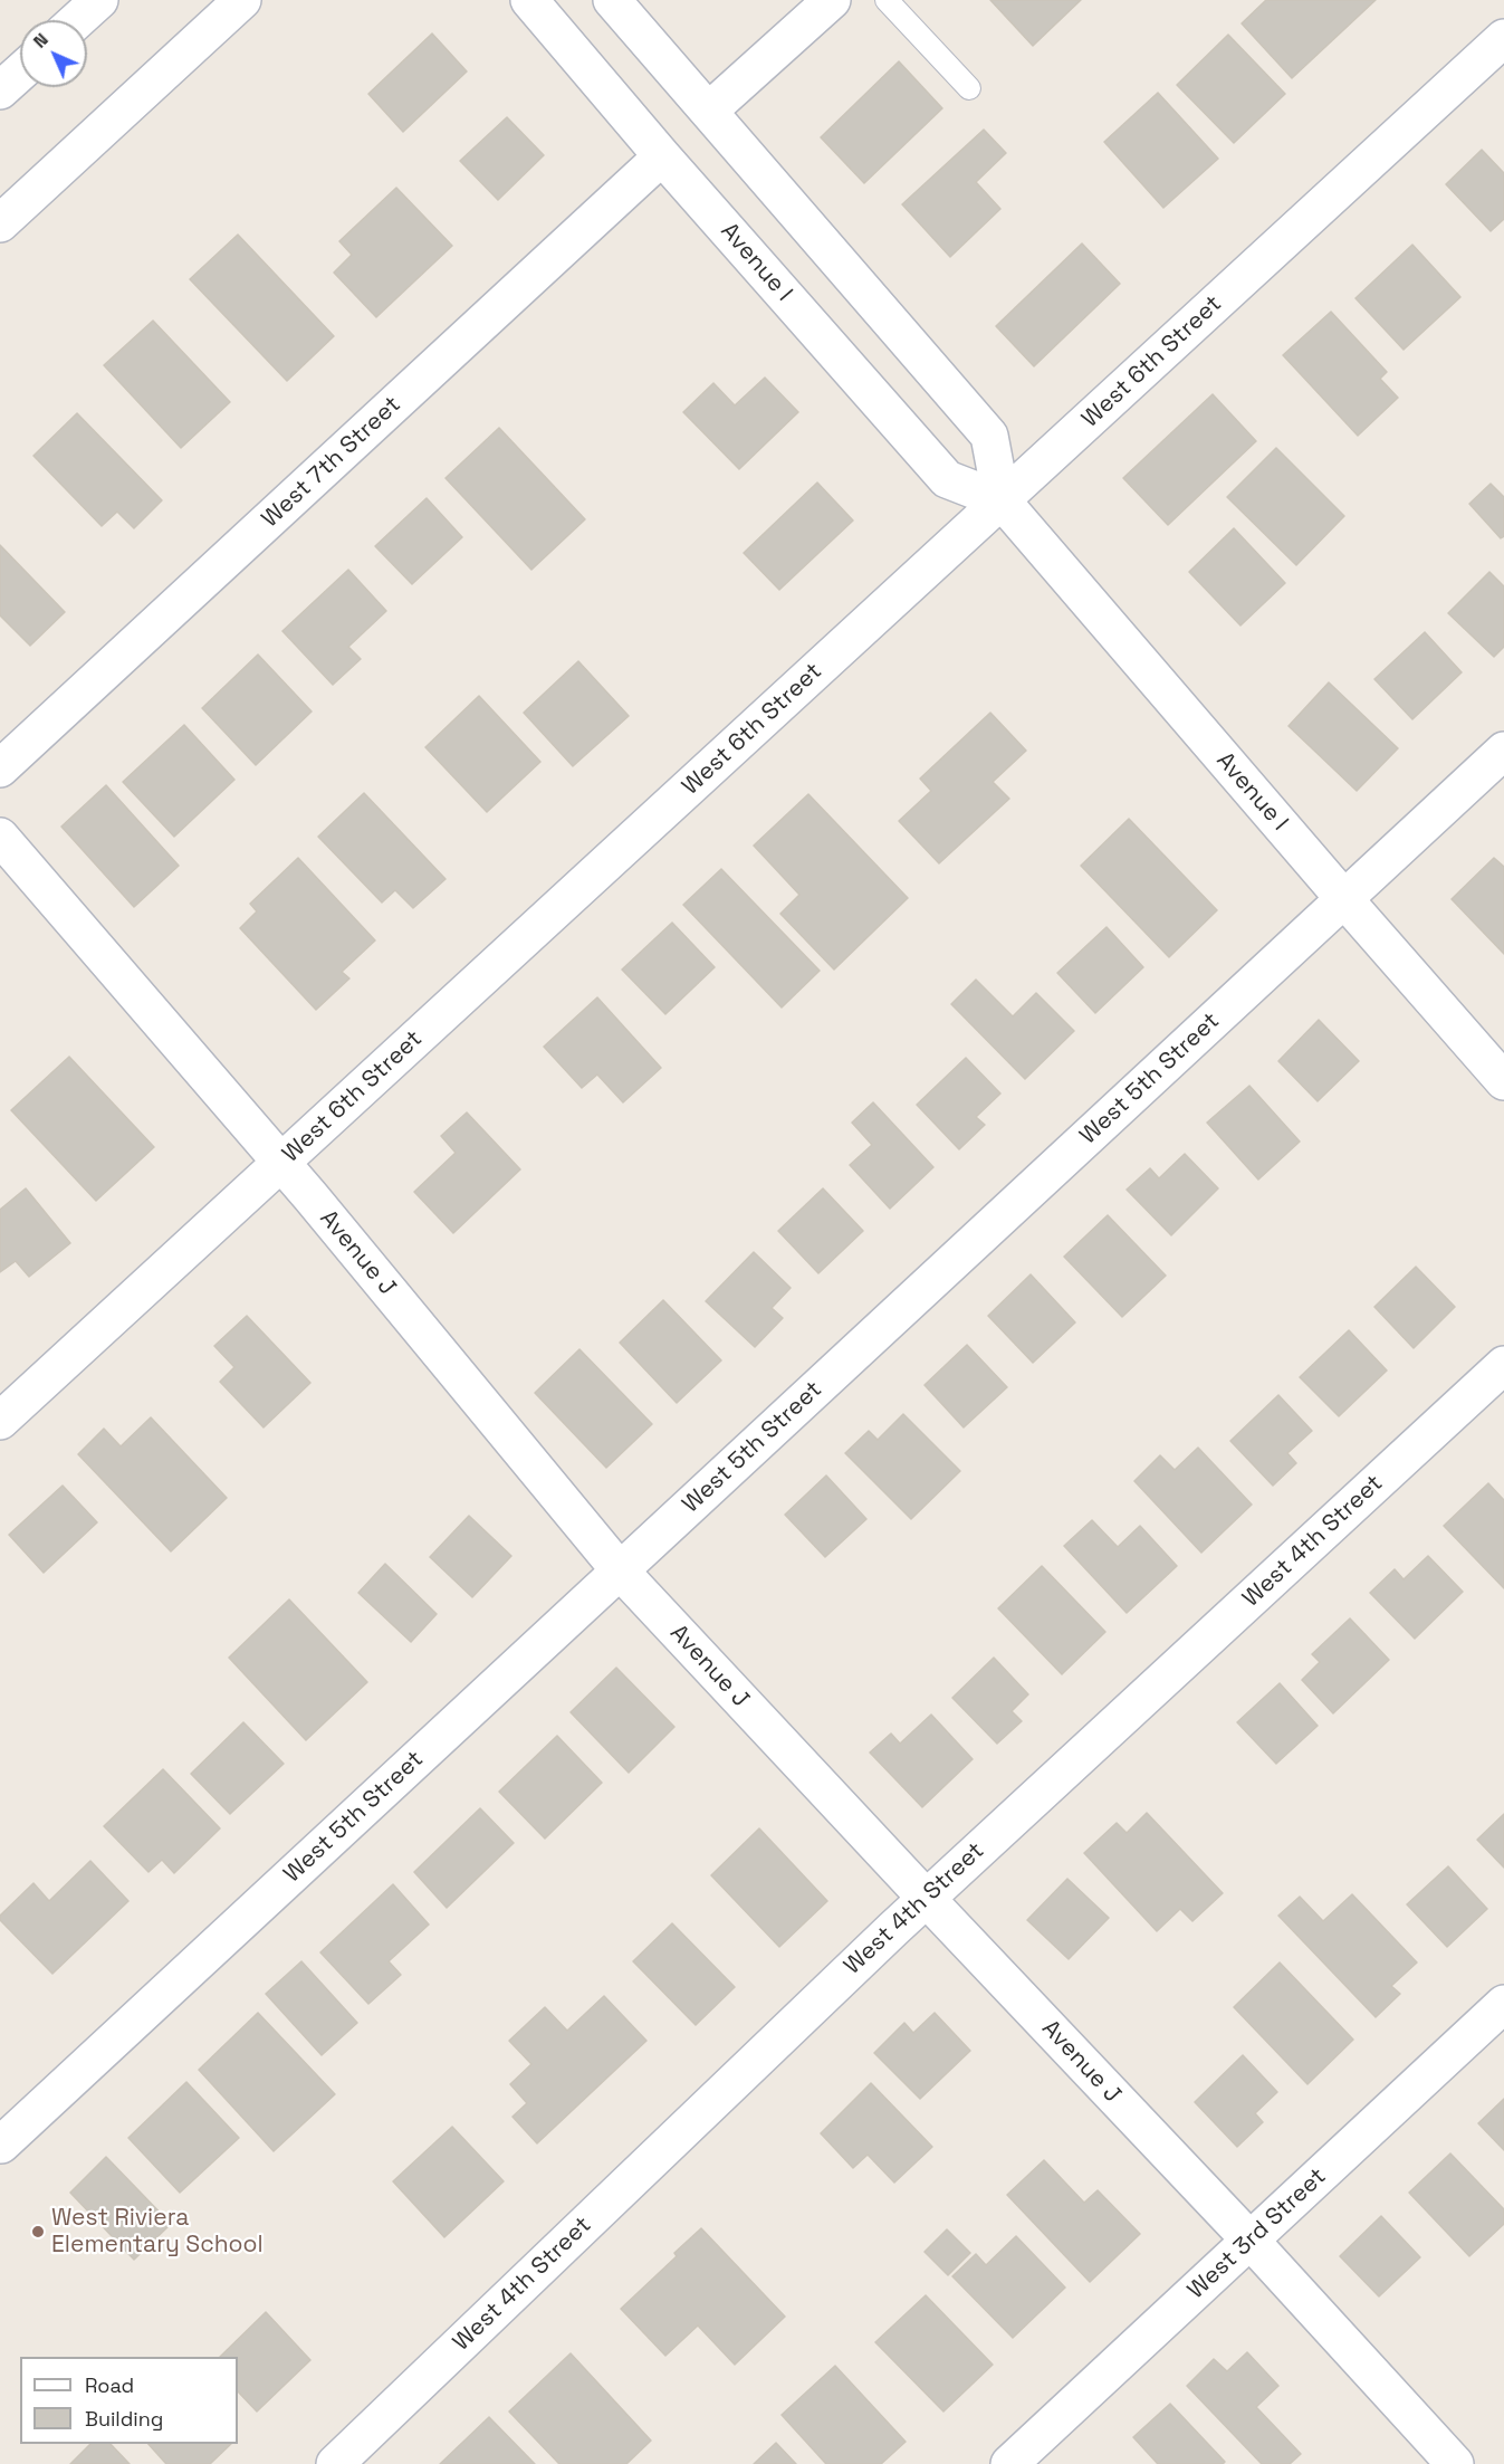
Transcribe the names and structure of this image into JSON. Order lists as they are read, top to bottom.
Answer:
{
  "streets": {
    "street": [
      "Avenue I",
      "West 6th Street",
      "West 7th Street",
      "West 5th Street",
      "Avenue J",
      "West 4th Street",
      "West 3rd Street"
    ]
  },
  "crossings": [
    ["Avenue I", "West 6th Street"],
    ["Avenue I", "West 7th Street"],
    ["Avenue I", "West 5th Street"],
    ["West 6th Street", "Avenue J"],
    ["West 5th Street", "Avenue J"],
    ["Avenue J", "West 4th Street"],
    ["Avenue J", "West 3rd Street"]
  ],
  "places": ["West Riviera Elementary School"],
  "legend": ["Road", "Building"],
  "north": "top left"
}
